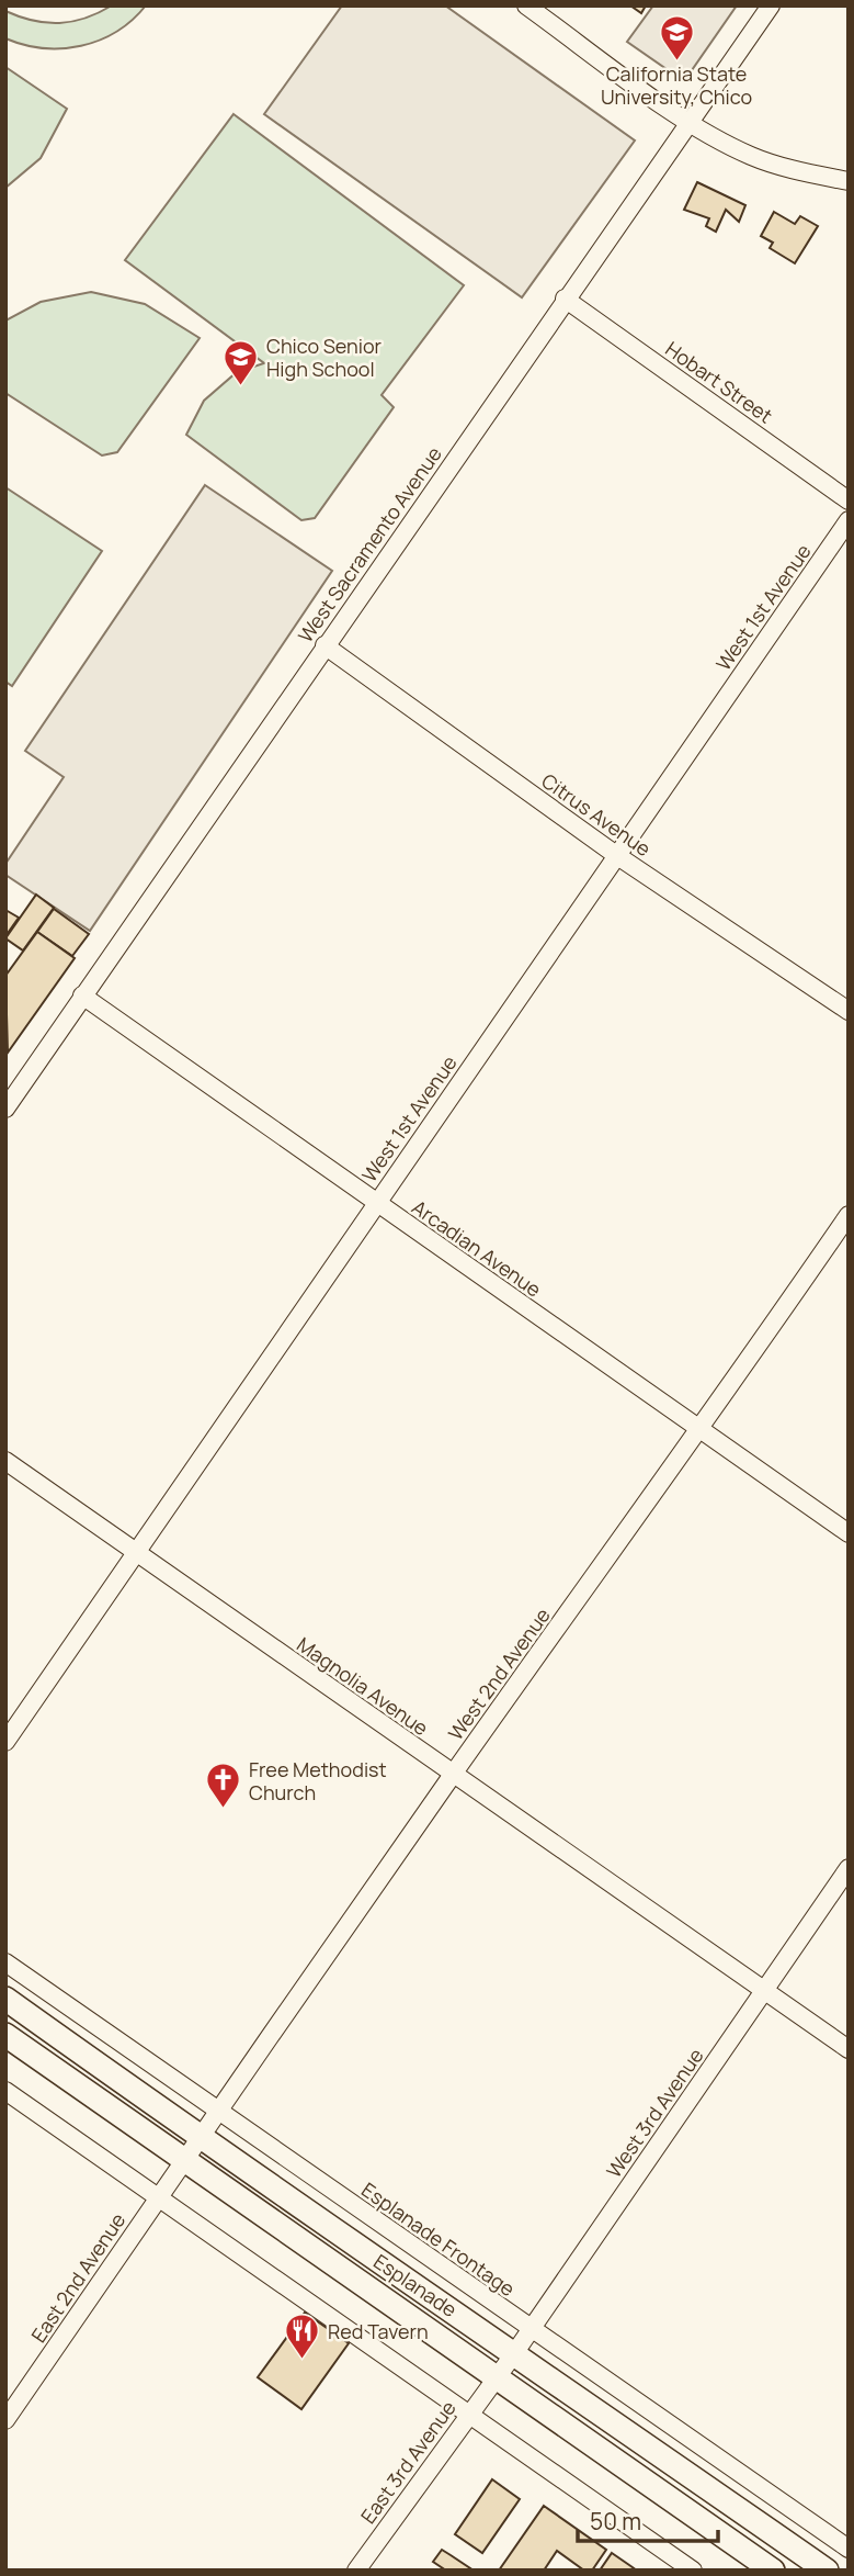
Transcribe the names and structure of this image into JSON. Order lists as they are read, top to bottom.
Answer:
{
  "streets": {
    "main road": ["Esplanade"],
    "street": [
      "Hobart Street",
      "West Sacramento Avenue",
      "West 1st Avenue",
      "Citrus Avenue",
      "Arcadian Avenue",
      "West 2nd Avenue",
      "Magnolia Avenue",
      "West 3rd Avenue",
      "Esplanade Frontage",
      "East 2nd Avenue",
      "East 3rd Avenue"
    ]
  },
  "crossings": [
    ["Hobart Street", "West Sacramento Avenue"],
    ["West Sacramento Avenue", "Citrus Avenue"],
    ["West Sacramento Avenue", "Arcadian Avenue"],
    ["West 1st Avenue", "Citrus Avenue"],
    ["West 1st Avenue", "Arcadian Avenue"],
    ["West 1st Avenue", "Magnolia Avenue"],
    ["Arcadian Avenue", "West 2nd Avenue"],
    ["West 2nd Avenue", "Magnolia Avenue"],
    ["West 2nd Avenue", "Esplanade Frontage"],
    ["West 2nd Avenue", "East 2nd Avenue"],
    ["West 2nd Avenue", "Esplanade"],
    ["Magnolia Avenue", "West 3rd Avenue"],
    ["West 3rd Avenue", "Esplanade Frontage"],
    ["West 3rd Avenue", "Esplanade"],
    ["West 3rd Avenue", "East 3rd Avenue"],
    ["East 2nd Avenue", "Esplanade"],
    ["Esplanade", "East 3rd Avenue"]
  ],
  "places": {
    "school or university": ["California State University, Chico", "Chico Senior High School"],
    "church": ["Free Methodist Church"],
    "restaurant": ["Red Tavern"]
  },
  "scale_bar": "50 m"
}
